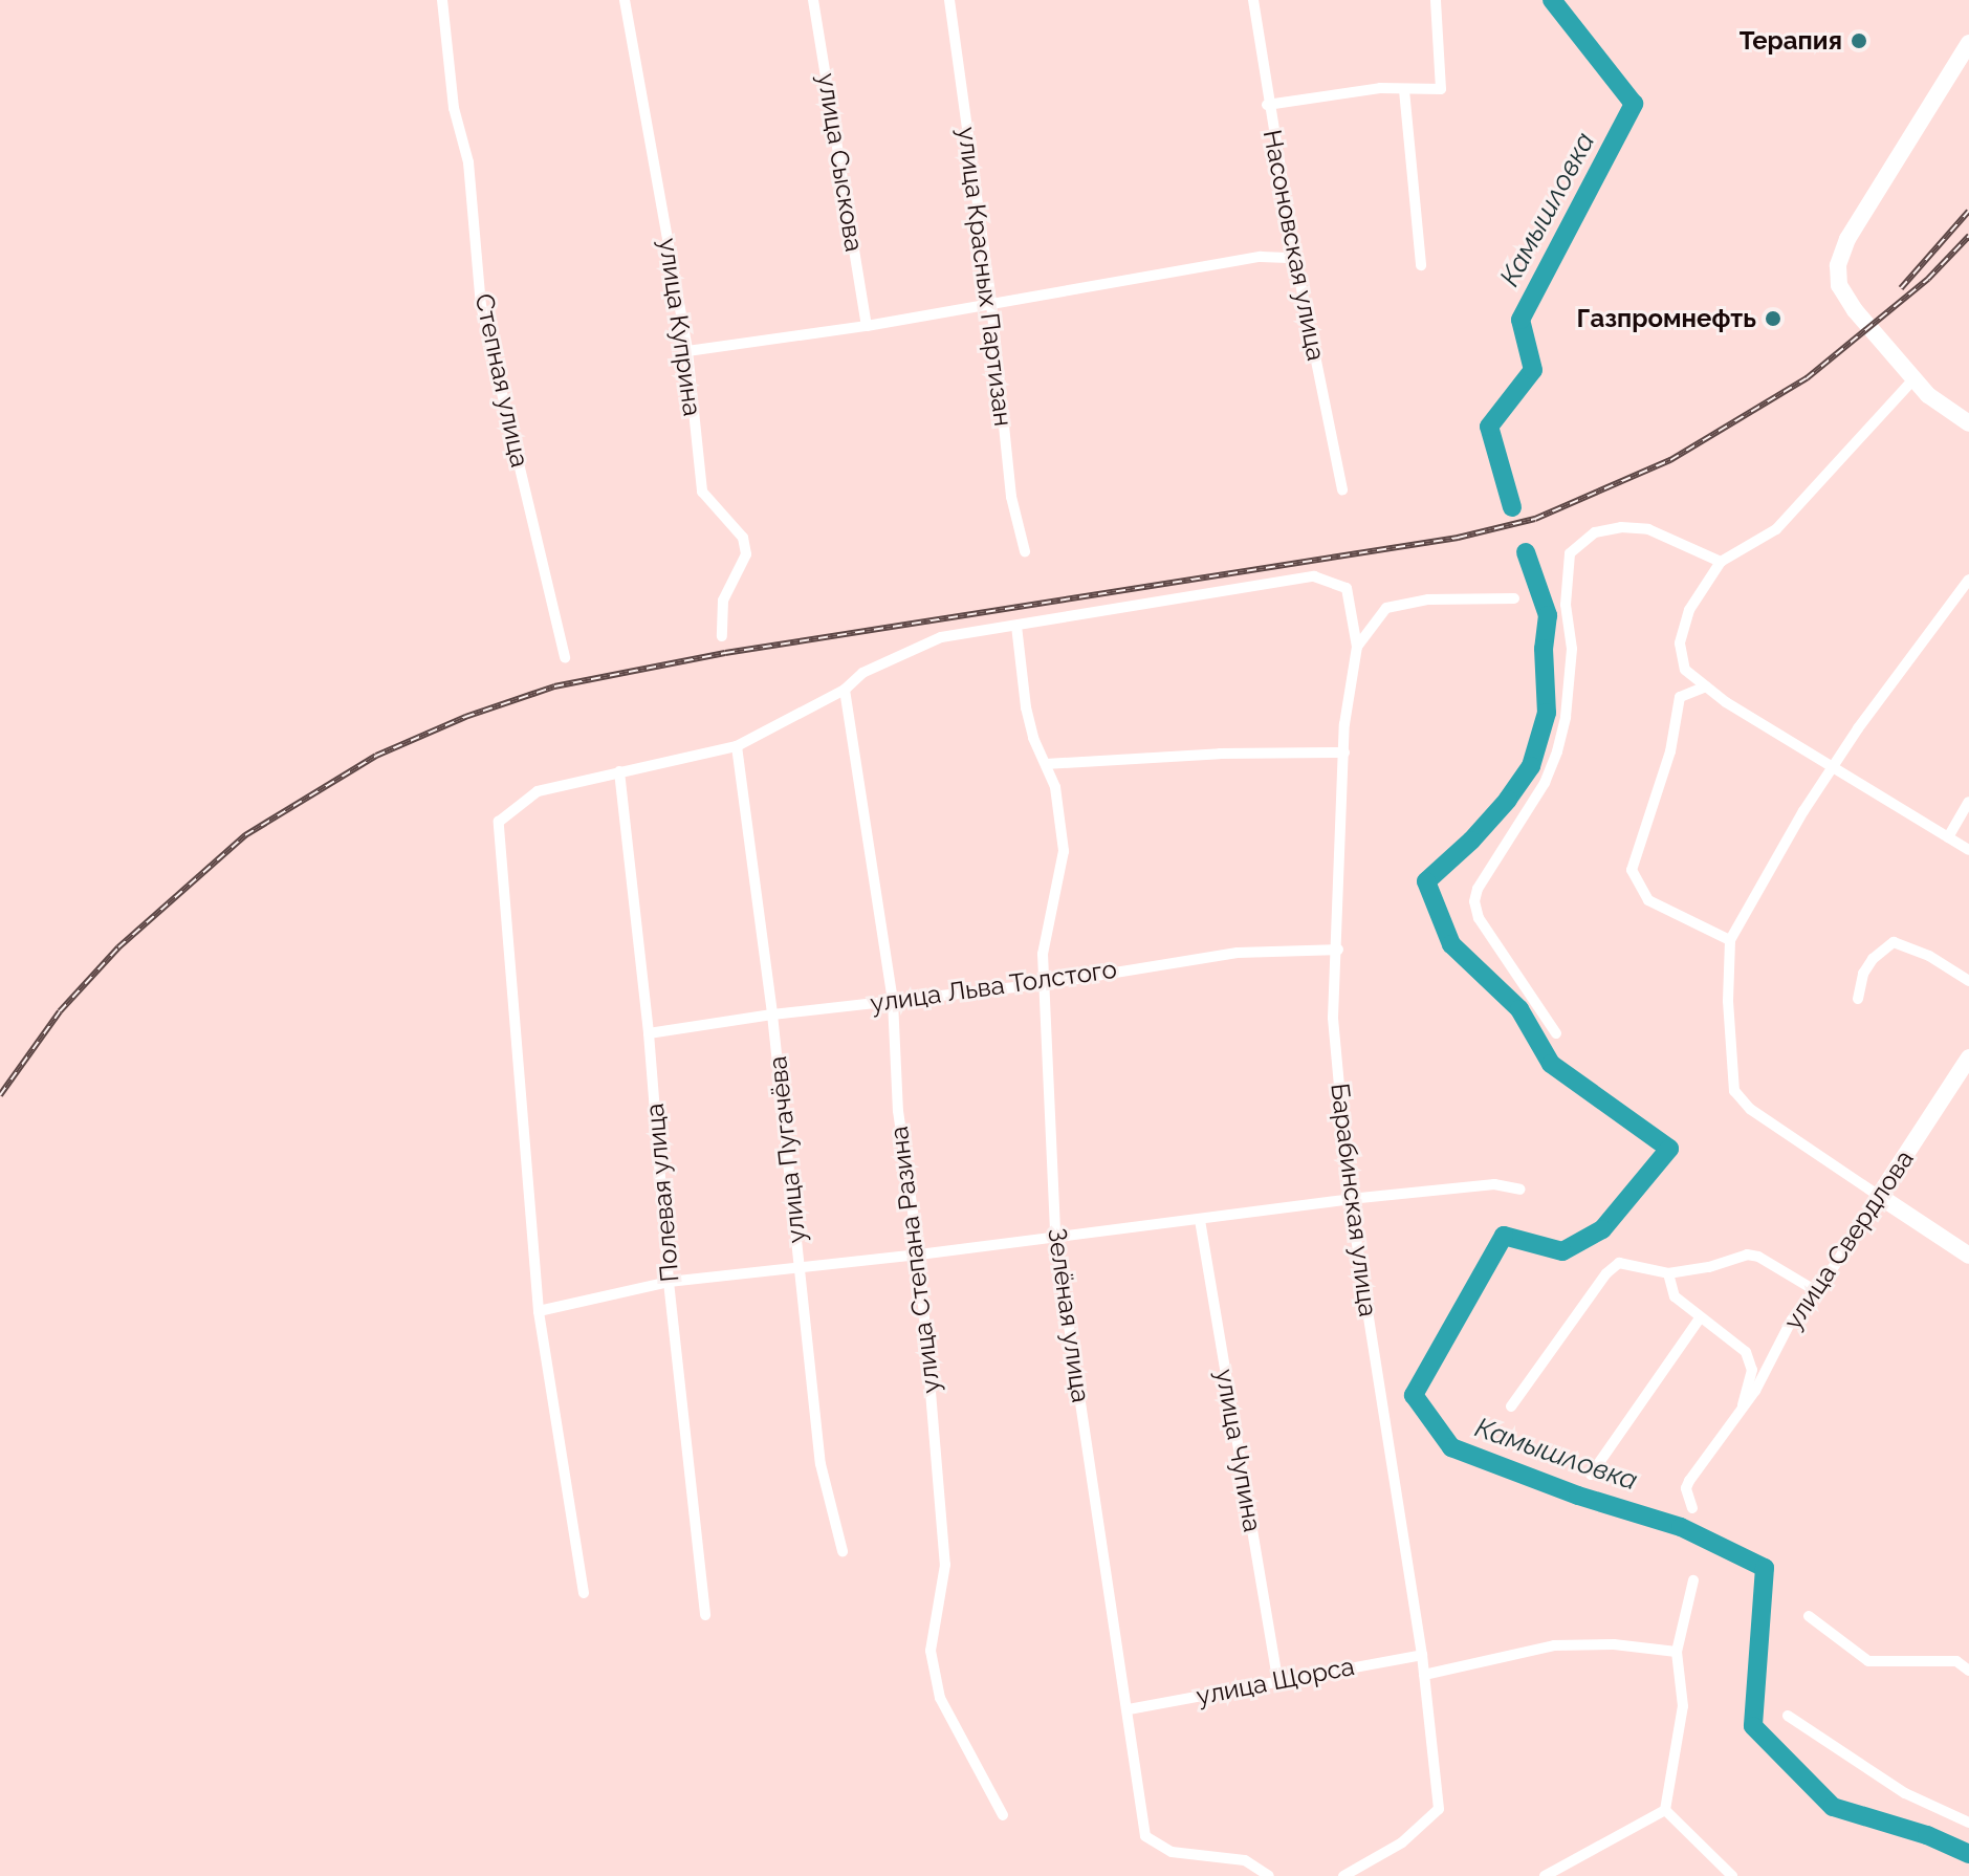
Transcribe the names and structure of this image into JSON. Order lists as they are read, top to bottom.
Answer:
{
  "streets": {
    "main road": ["улица Свердлова"],
    "street": [
      "улица Сыскова",
      "Насоновская улица",
      "улица Красных Партизан",
      "улица Куприна",
      "Степная улица",
      "улица Льва Толстого",
      "улица Пугачёва",
      "Полевая улица",
      "Барабинская улица",
      "улица Степана Разина",
      "Зелёная улица",
      "улица Чупина",
      "улица Щорса"
    ]
  },
  "crossings": [
    ["улица Льва Толстого", "улица Пугачёва"],
    ["улица Льва Толстого", "Полевая улица"],
    ["улица Льва Толстого", "Барабинская улица"],
    ["улица Льва Толстого", "улица Степана Разина"],
    ["улица Льва Толстого", "Зелёная улица"],
    ["Барабинская улица", "улица Щорса"],
    ["Зелёная улица", "улица Щорса"],
    ["улица Чупина", "улица Щорса"]
  ],
  "water": ["Камышловка"],
  "places": ["Терапия", "Газпромнефть"]
}
